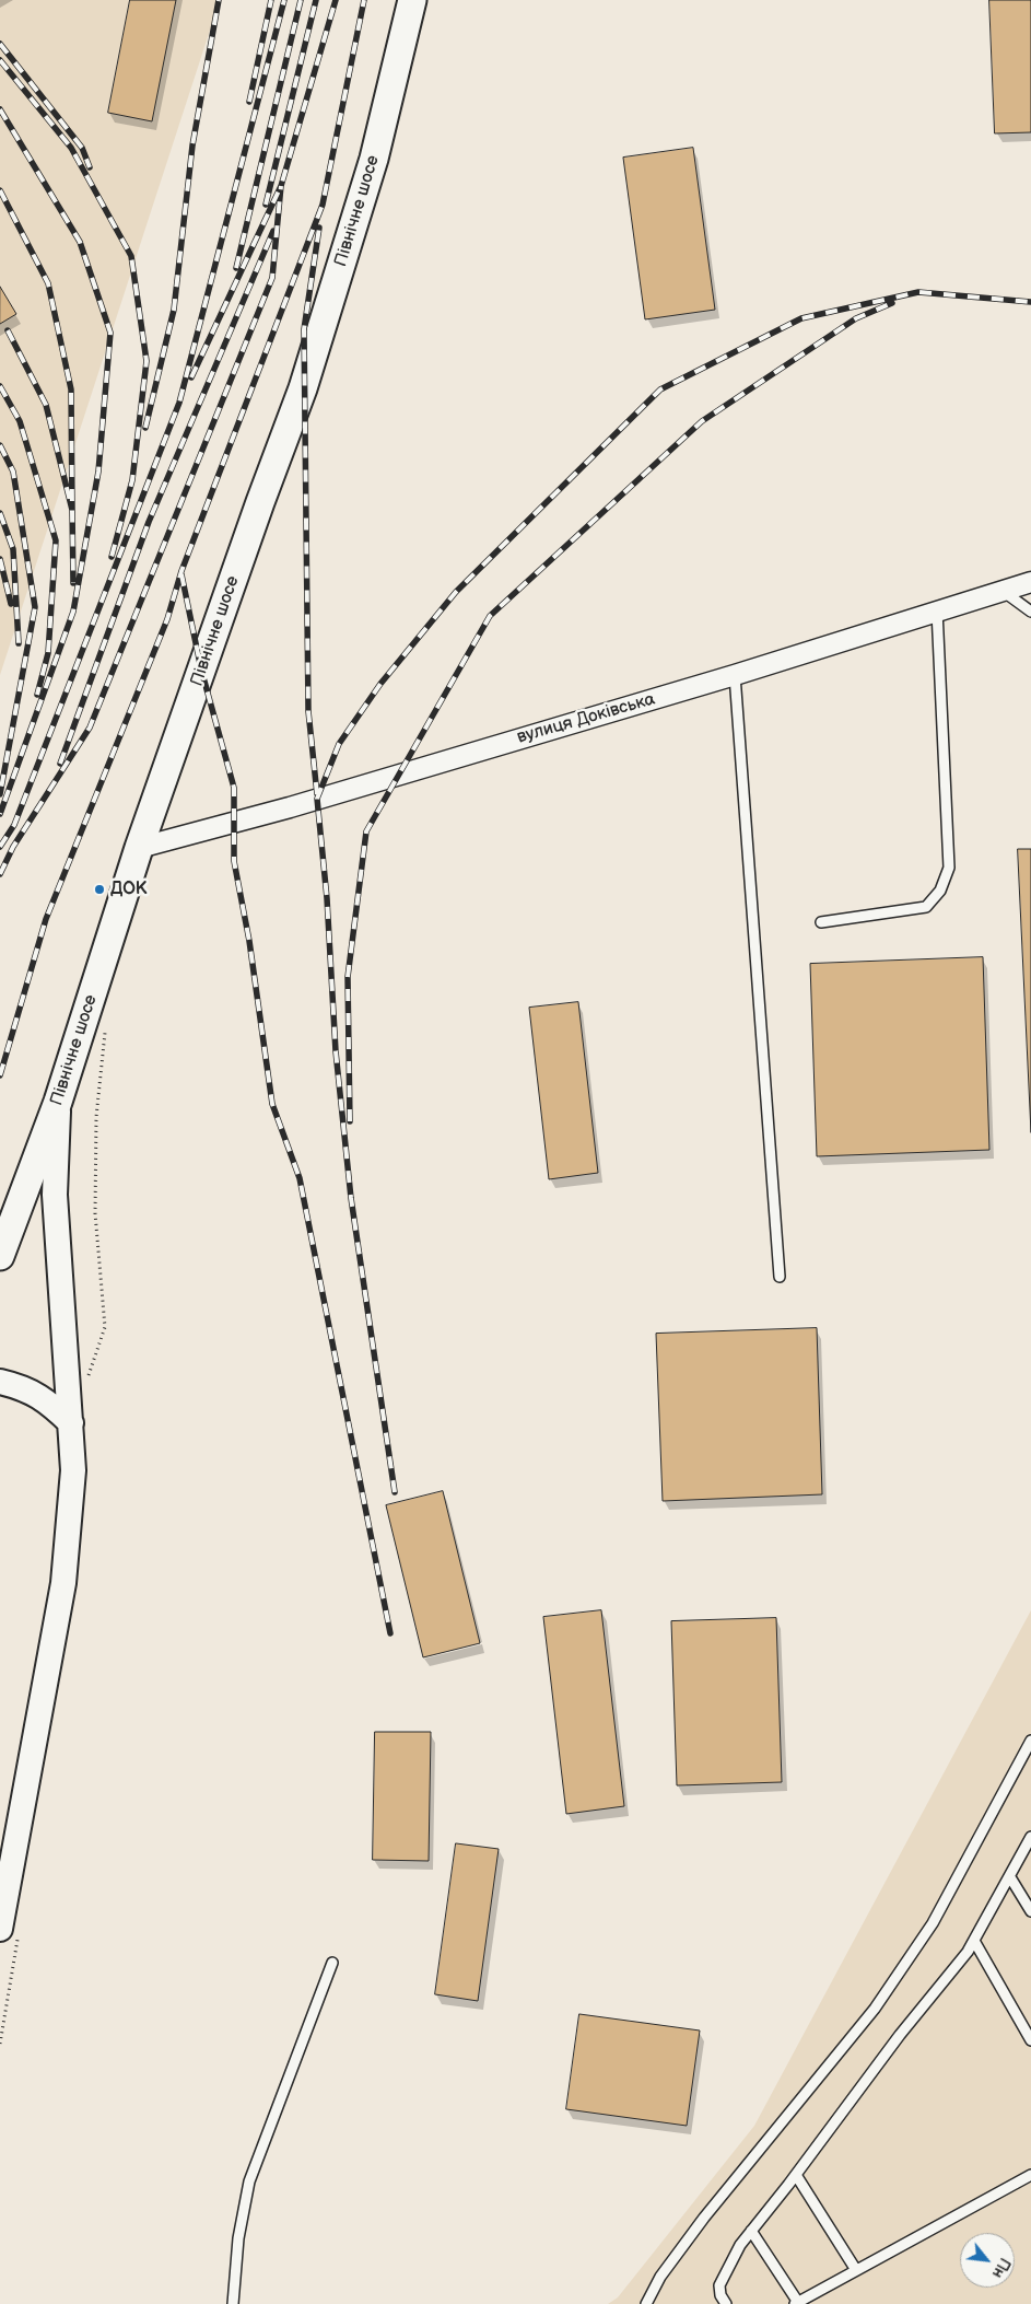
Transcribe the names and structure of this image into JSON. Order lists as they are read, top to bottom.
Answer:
{
  "streets": {
    "main road": ["Північне шосе"],
    "street": ["вулиця Доківська"]
  },
  "crossings": [
    ["Північне шосе", "вулиця Доківська"]
  ],
  "places": ["ДОК"],
  "north": "bottom right"
}
